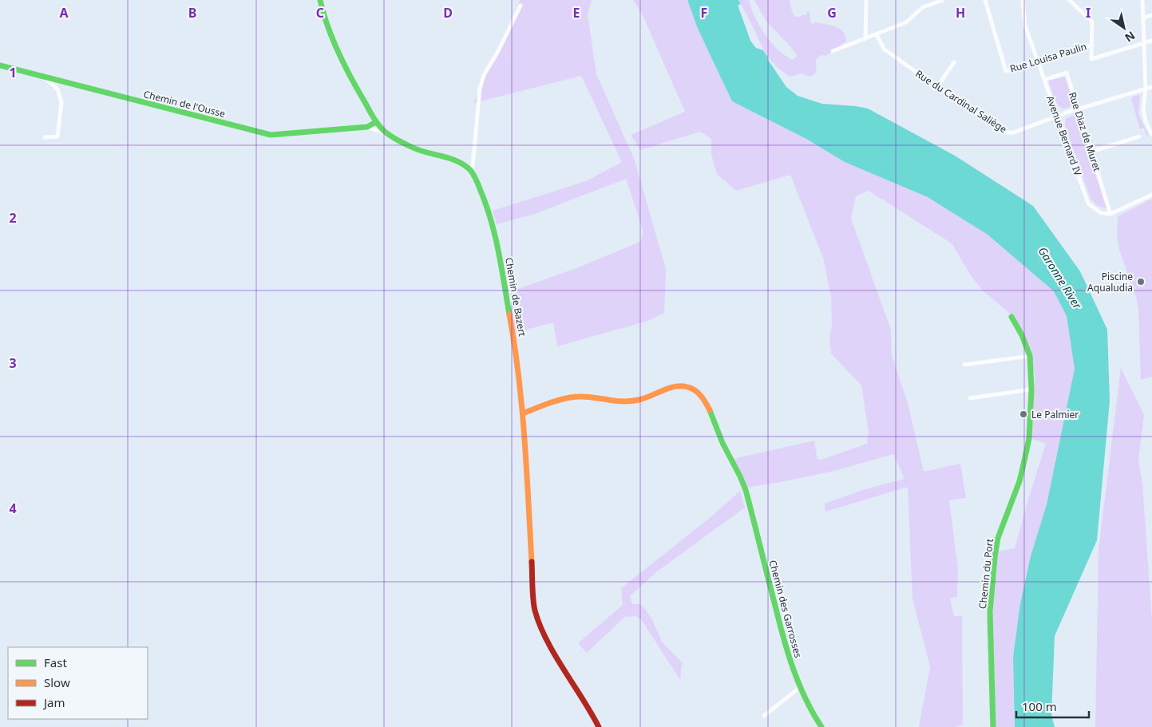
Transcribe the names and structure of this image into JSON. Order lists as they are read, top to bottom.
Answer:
{
  "streets": {
    "street": [
      "Rue Louisa Paulin",
      "Rue du Cardinal Saliège",
      "Chemin de l'Ousse",
      "Rue Diaz de Muret",
      "Avenue Bernard IV",
      "Chemin de Bazert",
      "Chemin du Port",
      "Chemin des Garrosses"
    ]
  },
  "crossings": [
    ["Rue Louisa Paulin", "Avenue Bernard IV"],
    ["Rue du Cardinal Saliège", "Avenue Bernard IV"],
    ["Rue Diaz de Muret", "Avenue Bernard IV"],
    ["Chemin de Bazert", "Chemin des Garrosses"]
  ],
  "water": ["Garonne River"],
  "places": ["Piscine Aqualudia", "Le Palmier"],
  "legend": ["Fast", "Slow", "Jam"],
  "scale_bar": "100 m",
  "north": "bottom right",
  "grid": {
    "columns": [
      "A",
      "B",
      "C",
      "D",
      "E",
      "F",
      "G",
      "H",
      "I"
    ],
    "rows": [
      "1",
      "2",
      "3",
      "4"
    ]
  }
}
